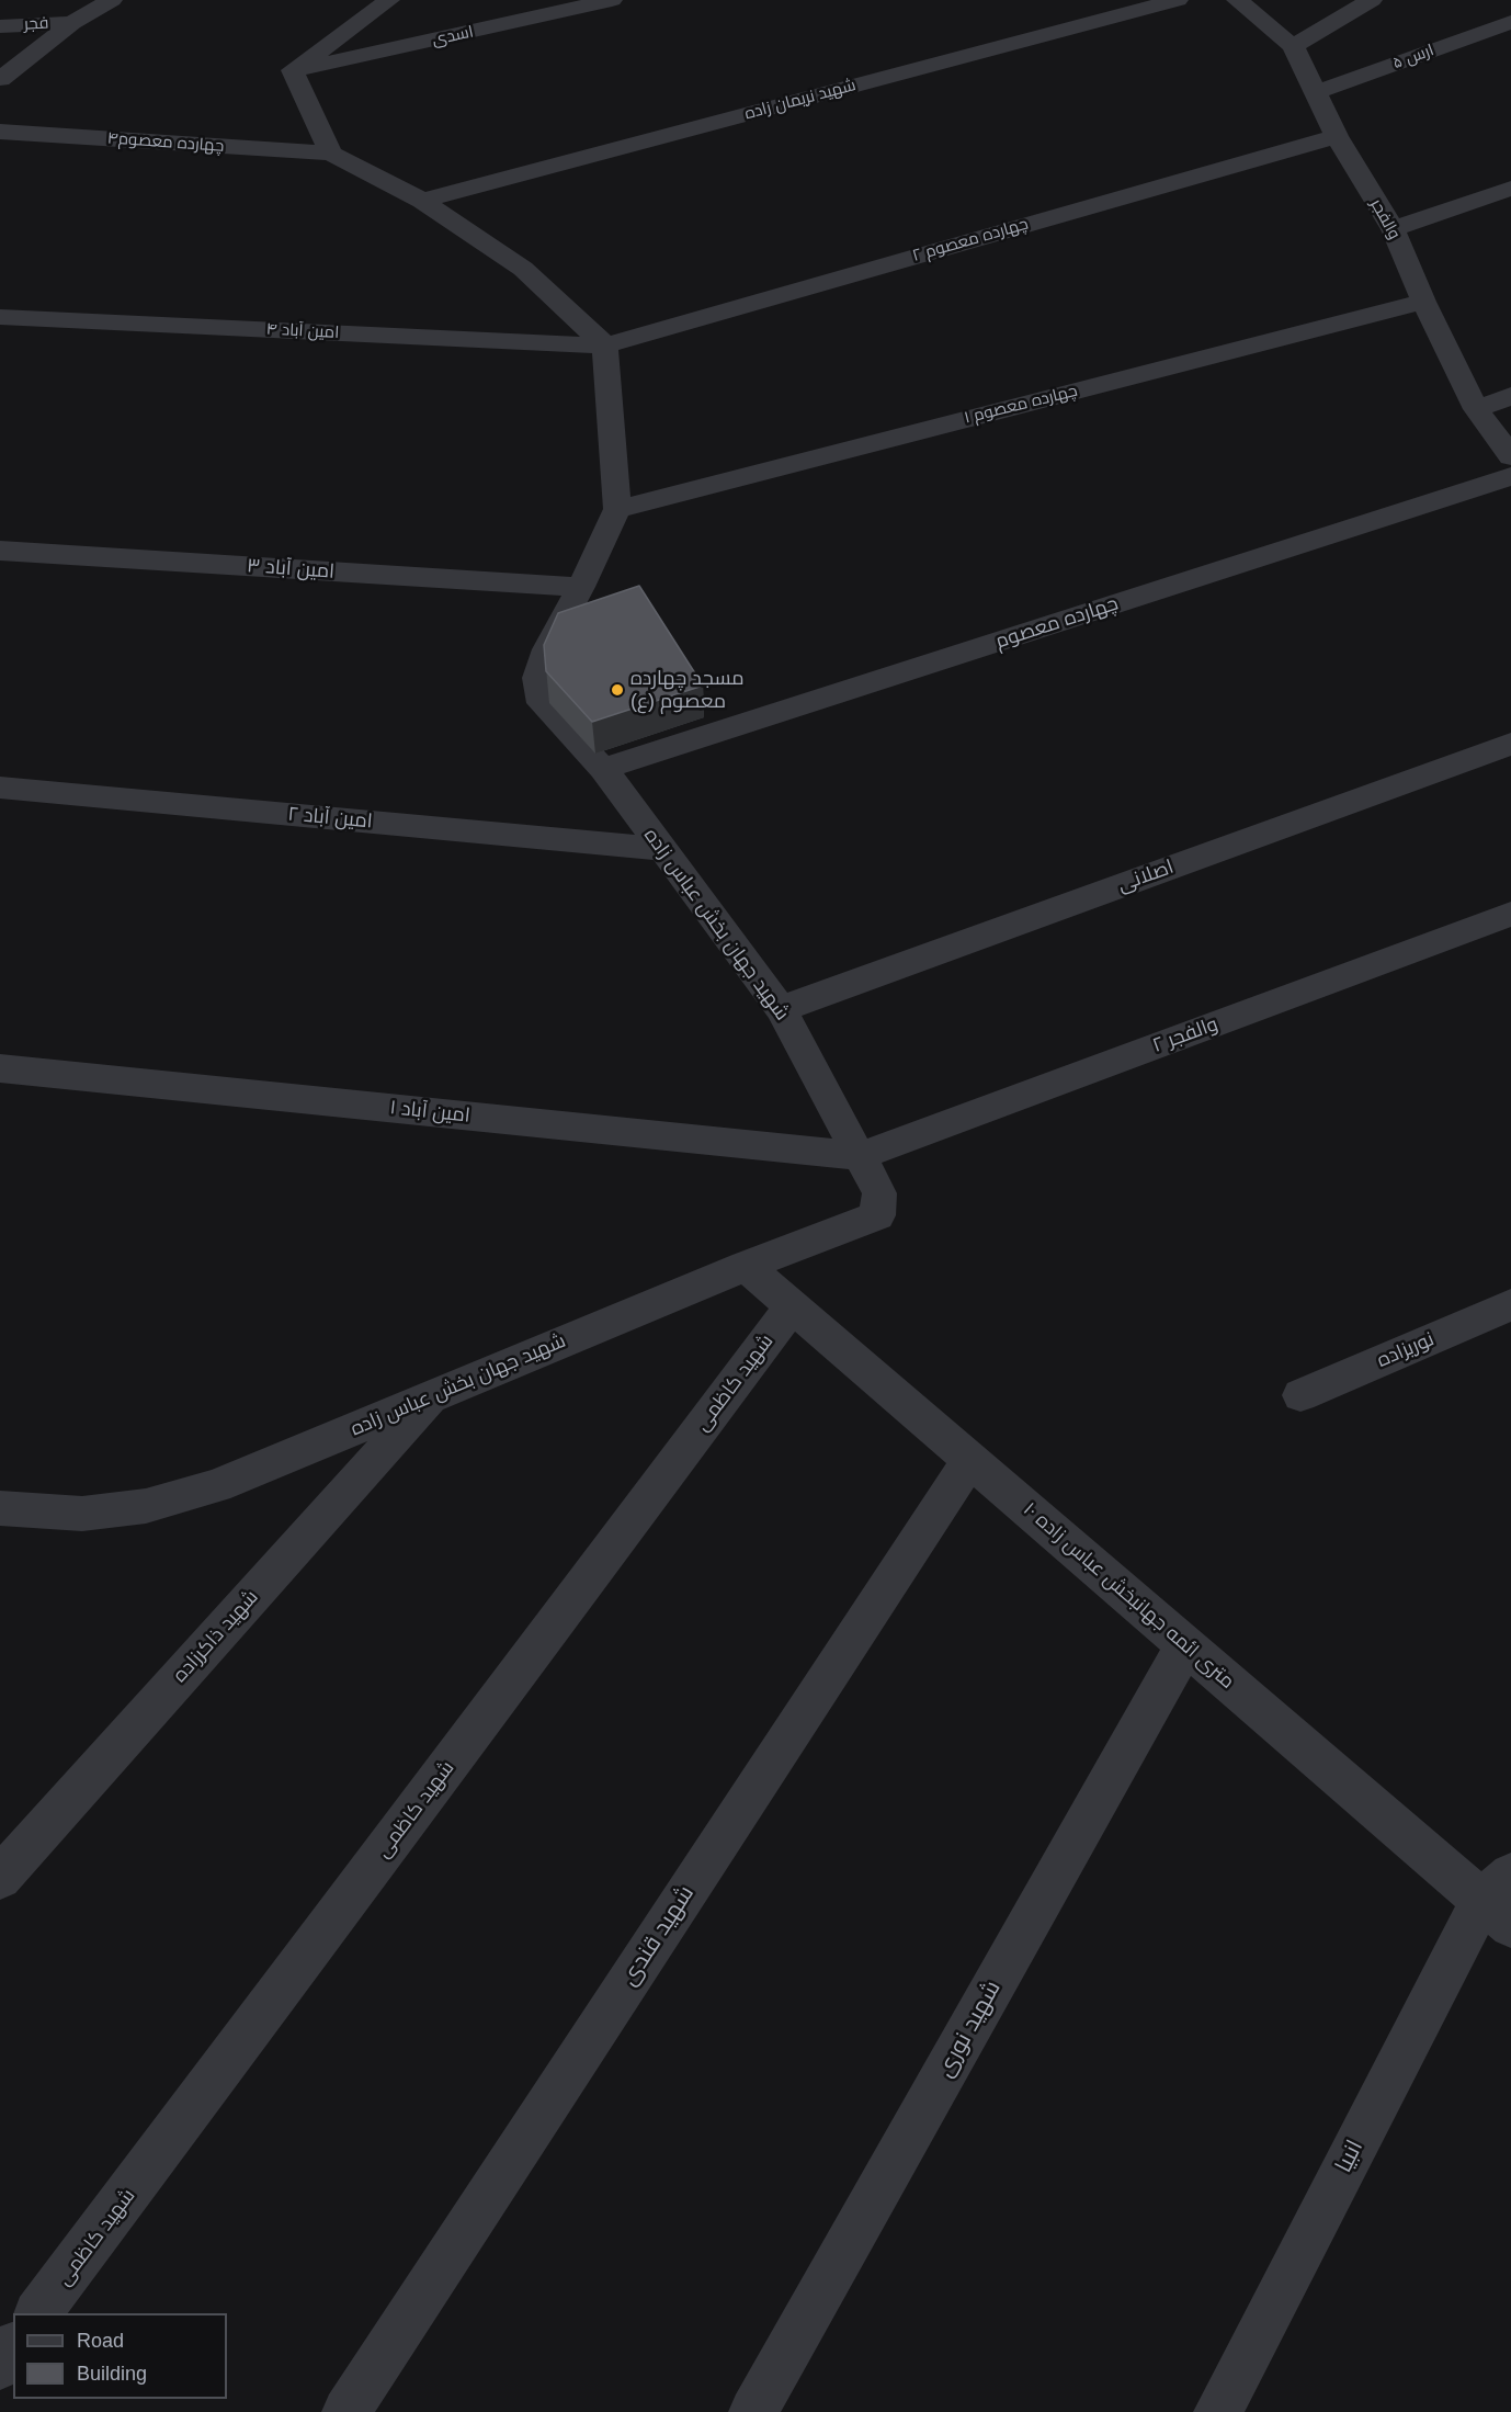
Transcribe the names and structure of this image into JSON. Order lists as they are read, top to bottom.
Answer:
{
  "streets": {
    "street": [
      "فجر",
      "اسدی",
      "ارس ۵",
      "شهید نریمان زاده",
      "چهارده معصوم۴",
      "والفجر",
      "چهارده معصوم ۲",
      "۴ امین آباد",
      "چهارده معصوم ۱",
      "۳ امین آباد",
      "چهارده معصوم",
      "۲ امین آباد",
      "اصلانی",
      "شهید جهان بخش عباس زاده",
      "والفجر ۲",
      "۱ امین آباد",
      "نوریزاده",
      "شهید کاظمی",
      "۱۰ متری ائمه جهانبخش عباس زاده",
      "شهید ذاکرزاده",
      "شهید قندی",
      "شهید نوری",
      "انبیا"
    ]
  },
  "crossings": [
    ["ارس ۵", "والفجر"],
    ["والفجر", "چهارده معصوم ۲"],
    ["والفجر", "چهارده معصوم ۱"],
    ["چهارده معصوم ۲", "۴ امین آباد"],
    ["چهارده معصوم ۲", "شهید جهان بخش عباس زاده"],
    ["۴ امین آباد", "شهید جهان بخش عباس زاده"],
    ["چهارده معصوم ۱", "شهید جهان بخش عباس زاده"],
    ["۳ امین آباد", "شهید جهان بخش عباس زاده"],
    ["چهارده معصوم", "شهید جهان بخش عباس زاده"],
    ["۲ امین آباد", "شهید جهان بخش عباس زاده"],
    ["اصلانی", "شهید جهان بخش عباس زاده"],
    ["شهید جهان بخش عباس زاده", "والفجر ۲"],
    ["شهید جهان بخش عباس زاده", "۱ امین آباد"],
    ["شهید جهان بخش عباس زاده", "۱۰ متری ائمه جهانبخش عباس زاده"],
    ["شهید جهان بخش عباس زاده", "شهید ذاکرزاده"],
    ["والفجر ۲", "۱ امین آباد"],
    ["شهید کاظمی", "۱۰ متری ائمه جهانبخش عباس زاده"],
    ["۱۰ متری ائمه جهانبخش عباس زاده", "شهید قندی"],
    ["۱۰ متری ائمه جهانبخش عباس زاده", "شهید نوری"],
    ["۱۰ متری ائمه جهانبخش عباس زاده", "انبیا"]
  ],
  "places": ["مسجد چهارده معصوم (ع)"],
  "legend": ["Road", "Building"]
}
